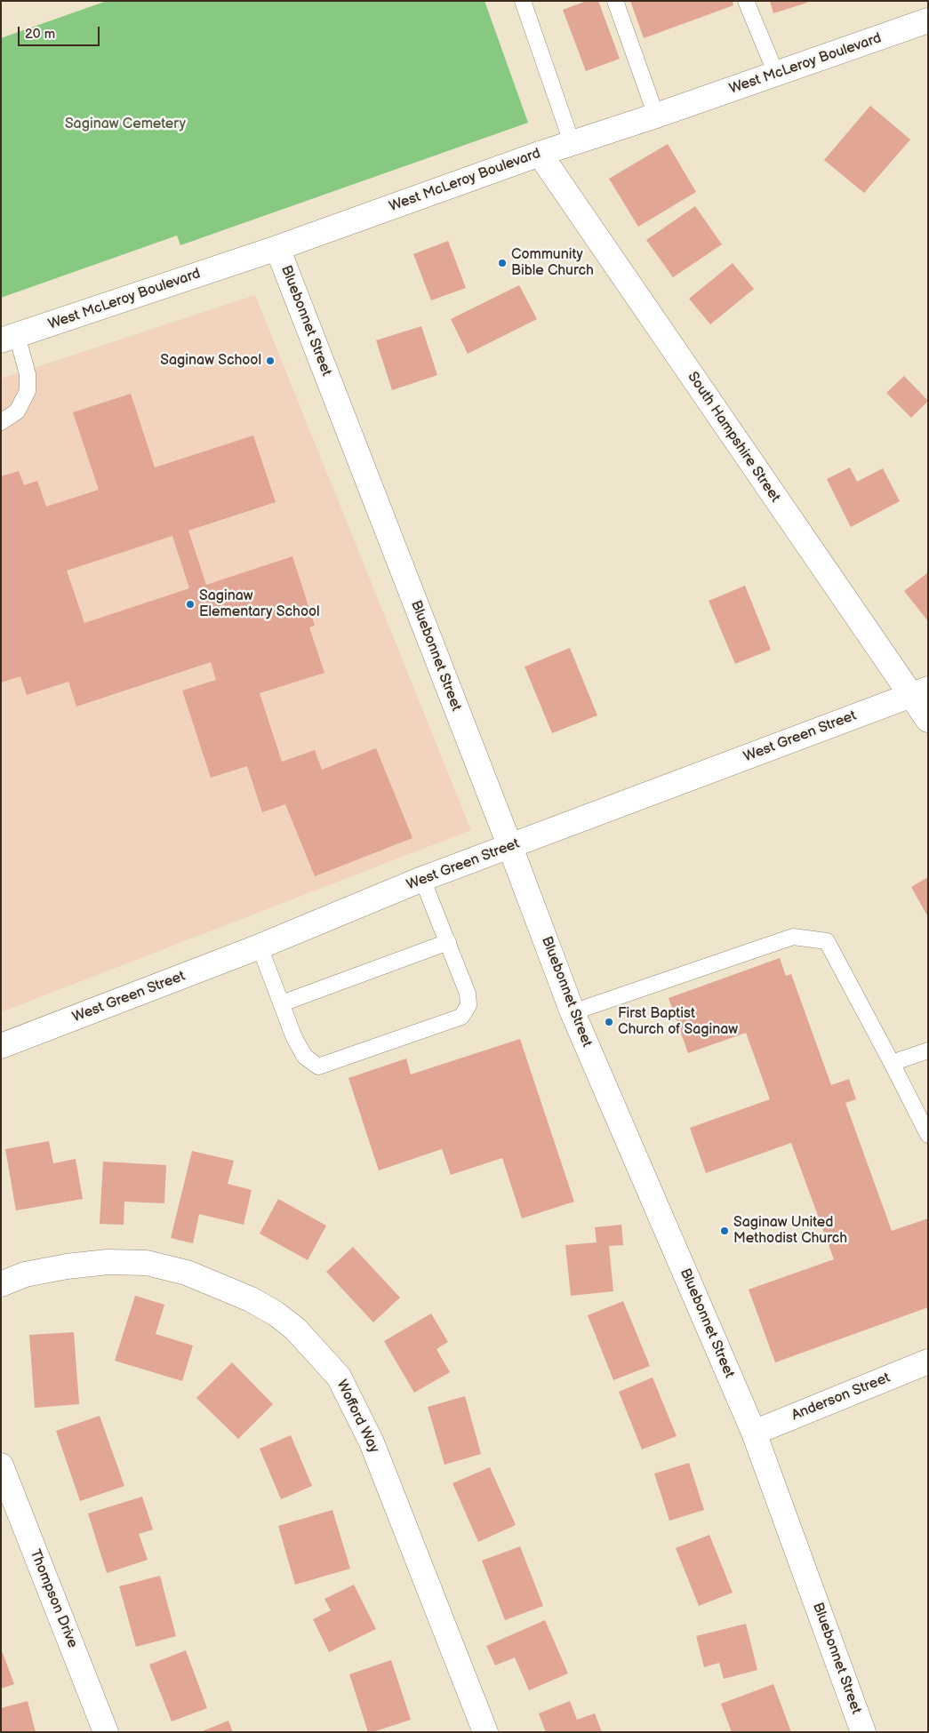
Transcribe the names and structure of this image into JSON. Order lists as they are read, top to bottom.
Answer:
{
  "streets": {
    "street": [
      "West McLeroy Boulevard",
      "Bluebonnet Street",
      "South Hampshire Street",
      "West Green Street",
      "Anderson Street",
      "Wofford Way",
      "Thompson Drive"
    ]
  },
  "crossings": [
    ["West McLeroy Boulevard", "Bluebonnet Street"],
    ["West McLeroy Boulevard", "South Hampshire Street"],
    ["Bluebonnet Street", "West Green Street"],
    ["Bluebonnet Street", "Anderson Street"],
    ["South Hampshire Street", "West Green Street"]
  ],
  "parks": ["Saginaw Cemetery"],
  "places": [
    "Community Bible Church",
    "Saginaw School",
    "Saginaw Elementary School",
    "First Baptist Church of Saginaw",
    "Saginaw United Methodist Church"
  ],
  "scale_bar": "20 m"
}
